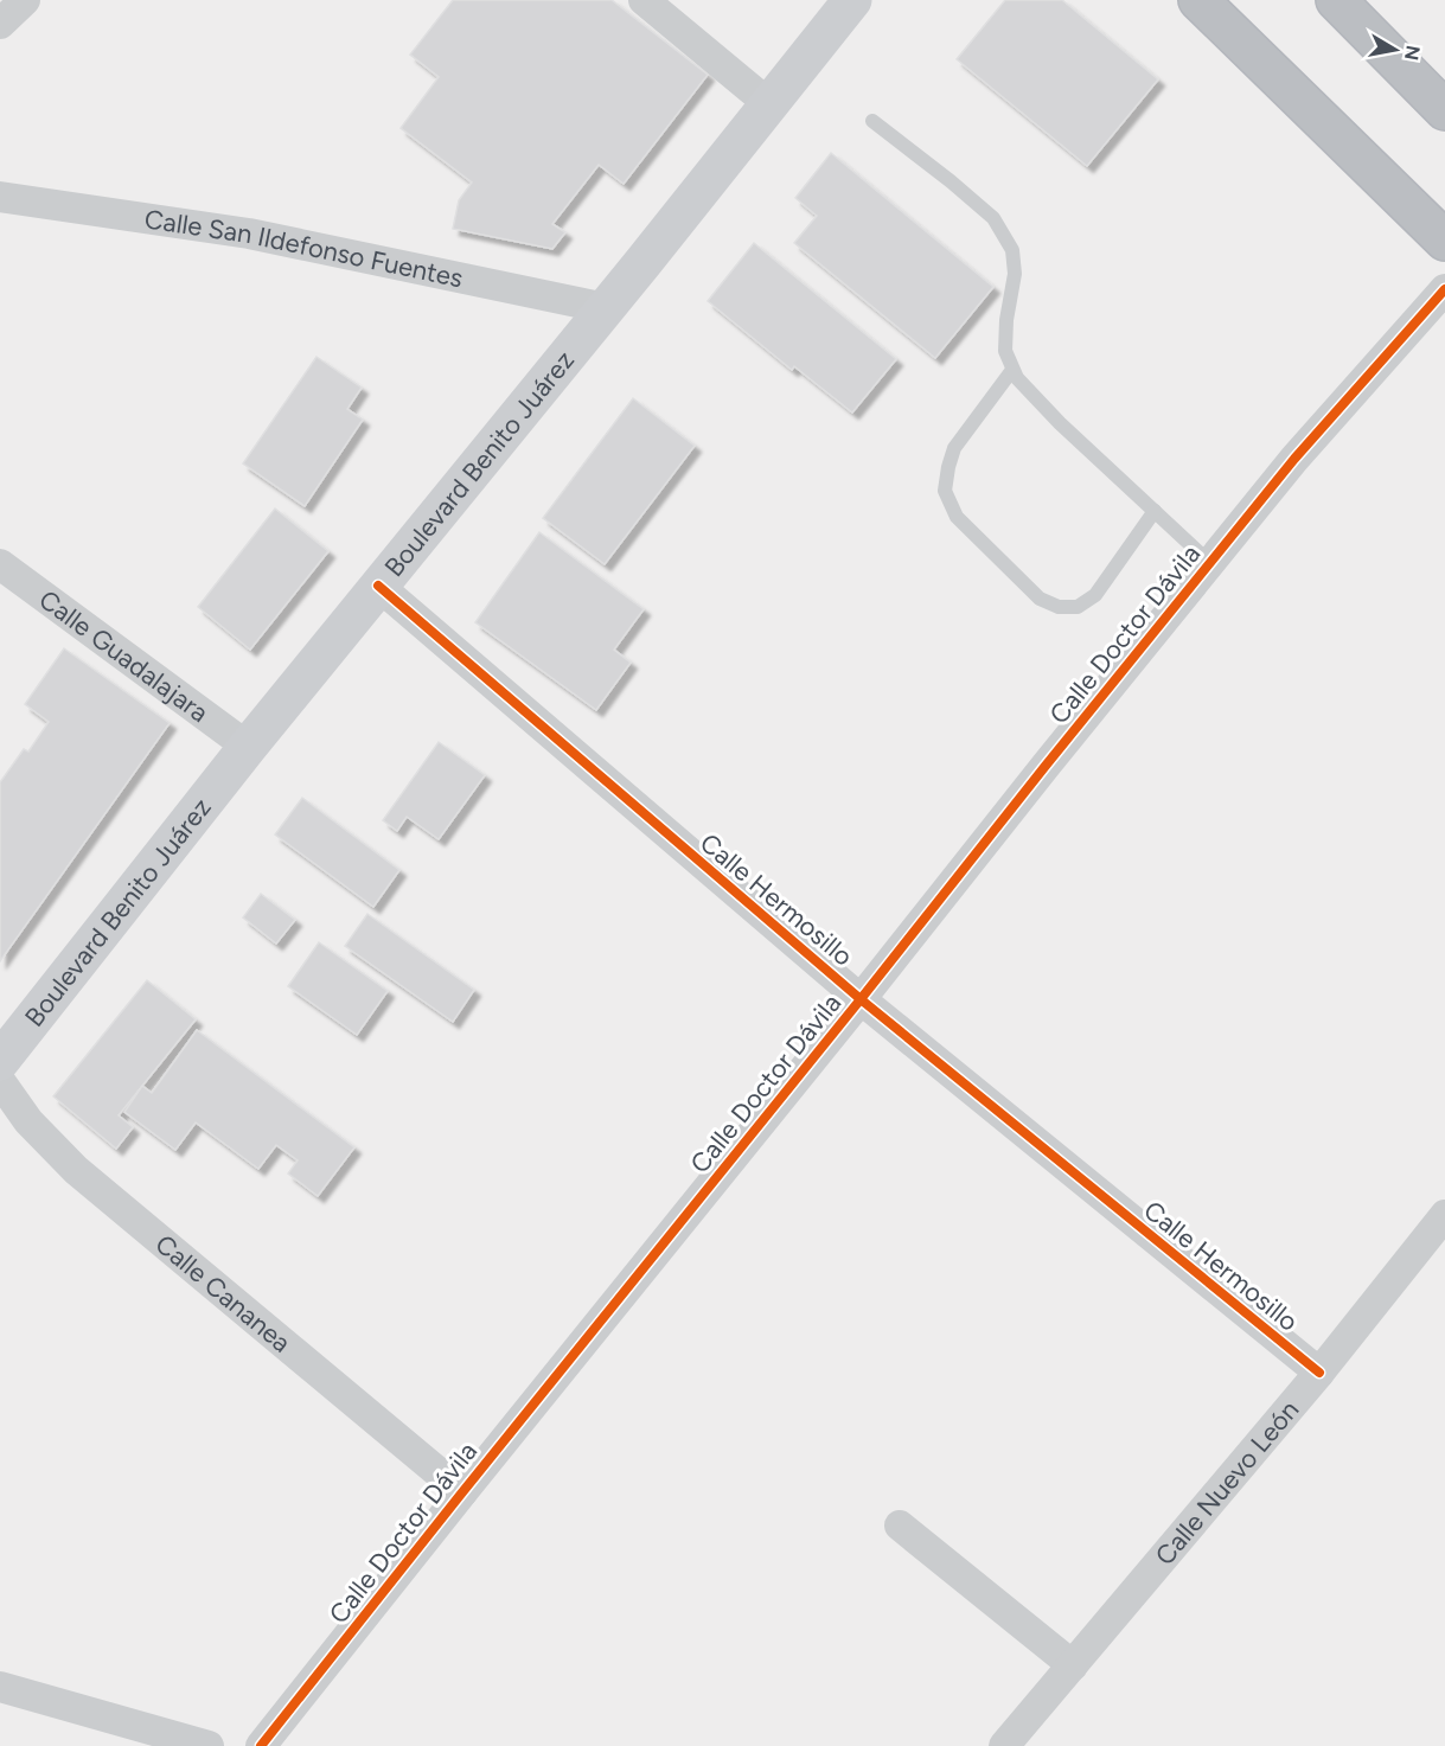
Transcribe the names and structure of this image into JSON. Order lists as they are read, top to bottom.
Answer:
{
  "streets": {
    "main road": ["Boulevard Benito Juárez"],
    "street": [
      "Calle San Ildefonso Fuentes",
      "Calle Doctor Dávila",
      "Calle Guadalajara",
      "Calle Hermosillo",
      "Calle Cananea",
      "Calle Nuevo León"
    ]
  },
  "crossings": [
    ["Calle San Ildefonso Fuentes", "Boulevard Benito Juárez"],
    ["Boulevard Benito Juárez", "Calle Guadalajara"],
    ["Boulevard Benito Juárez", "Calle Hermosillo"],
    ["Calle Doctor Dávila", "Calle Hermosillo"],
    ["Calle Doctor Dávila", "Calle Cananea"],
    ["Calle Hermosillo", "Calle Nuevo León"]
  ],
  "north": "right"
}
